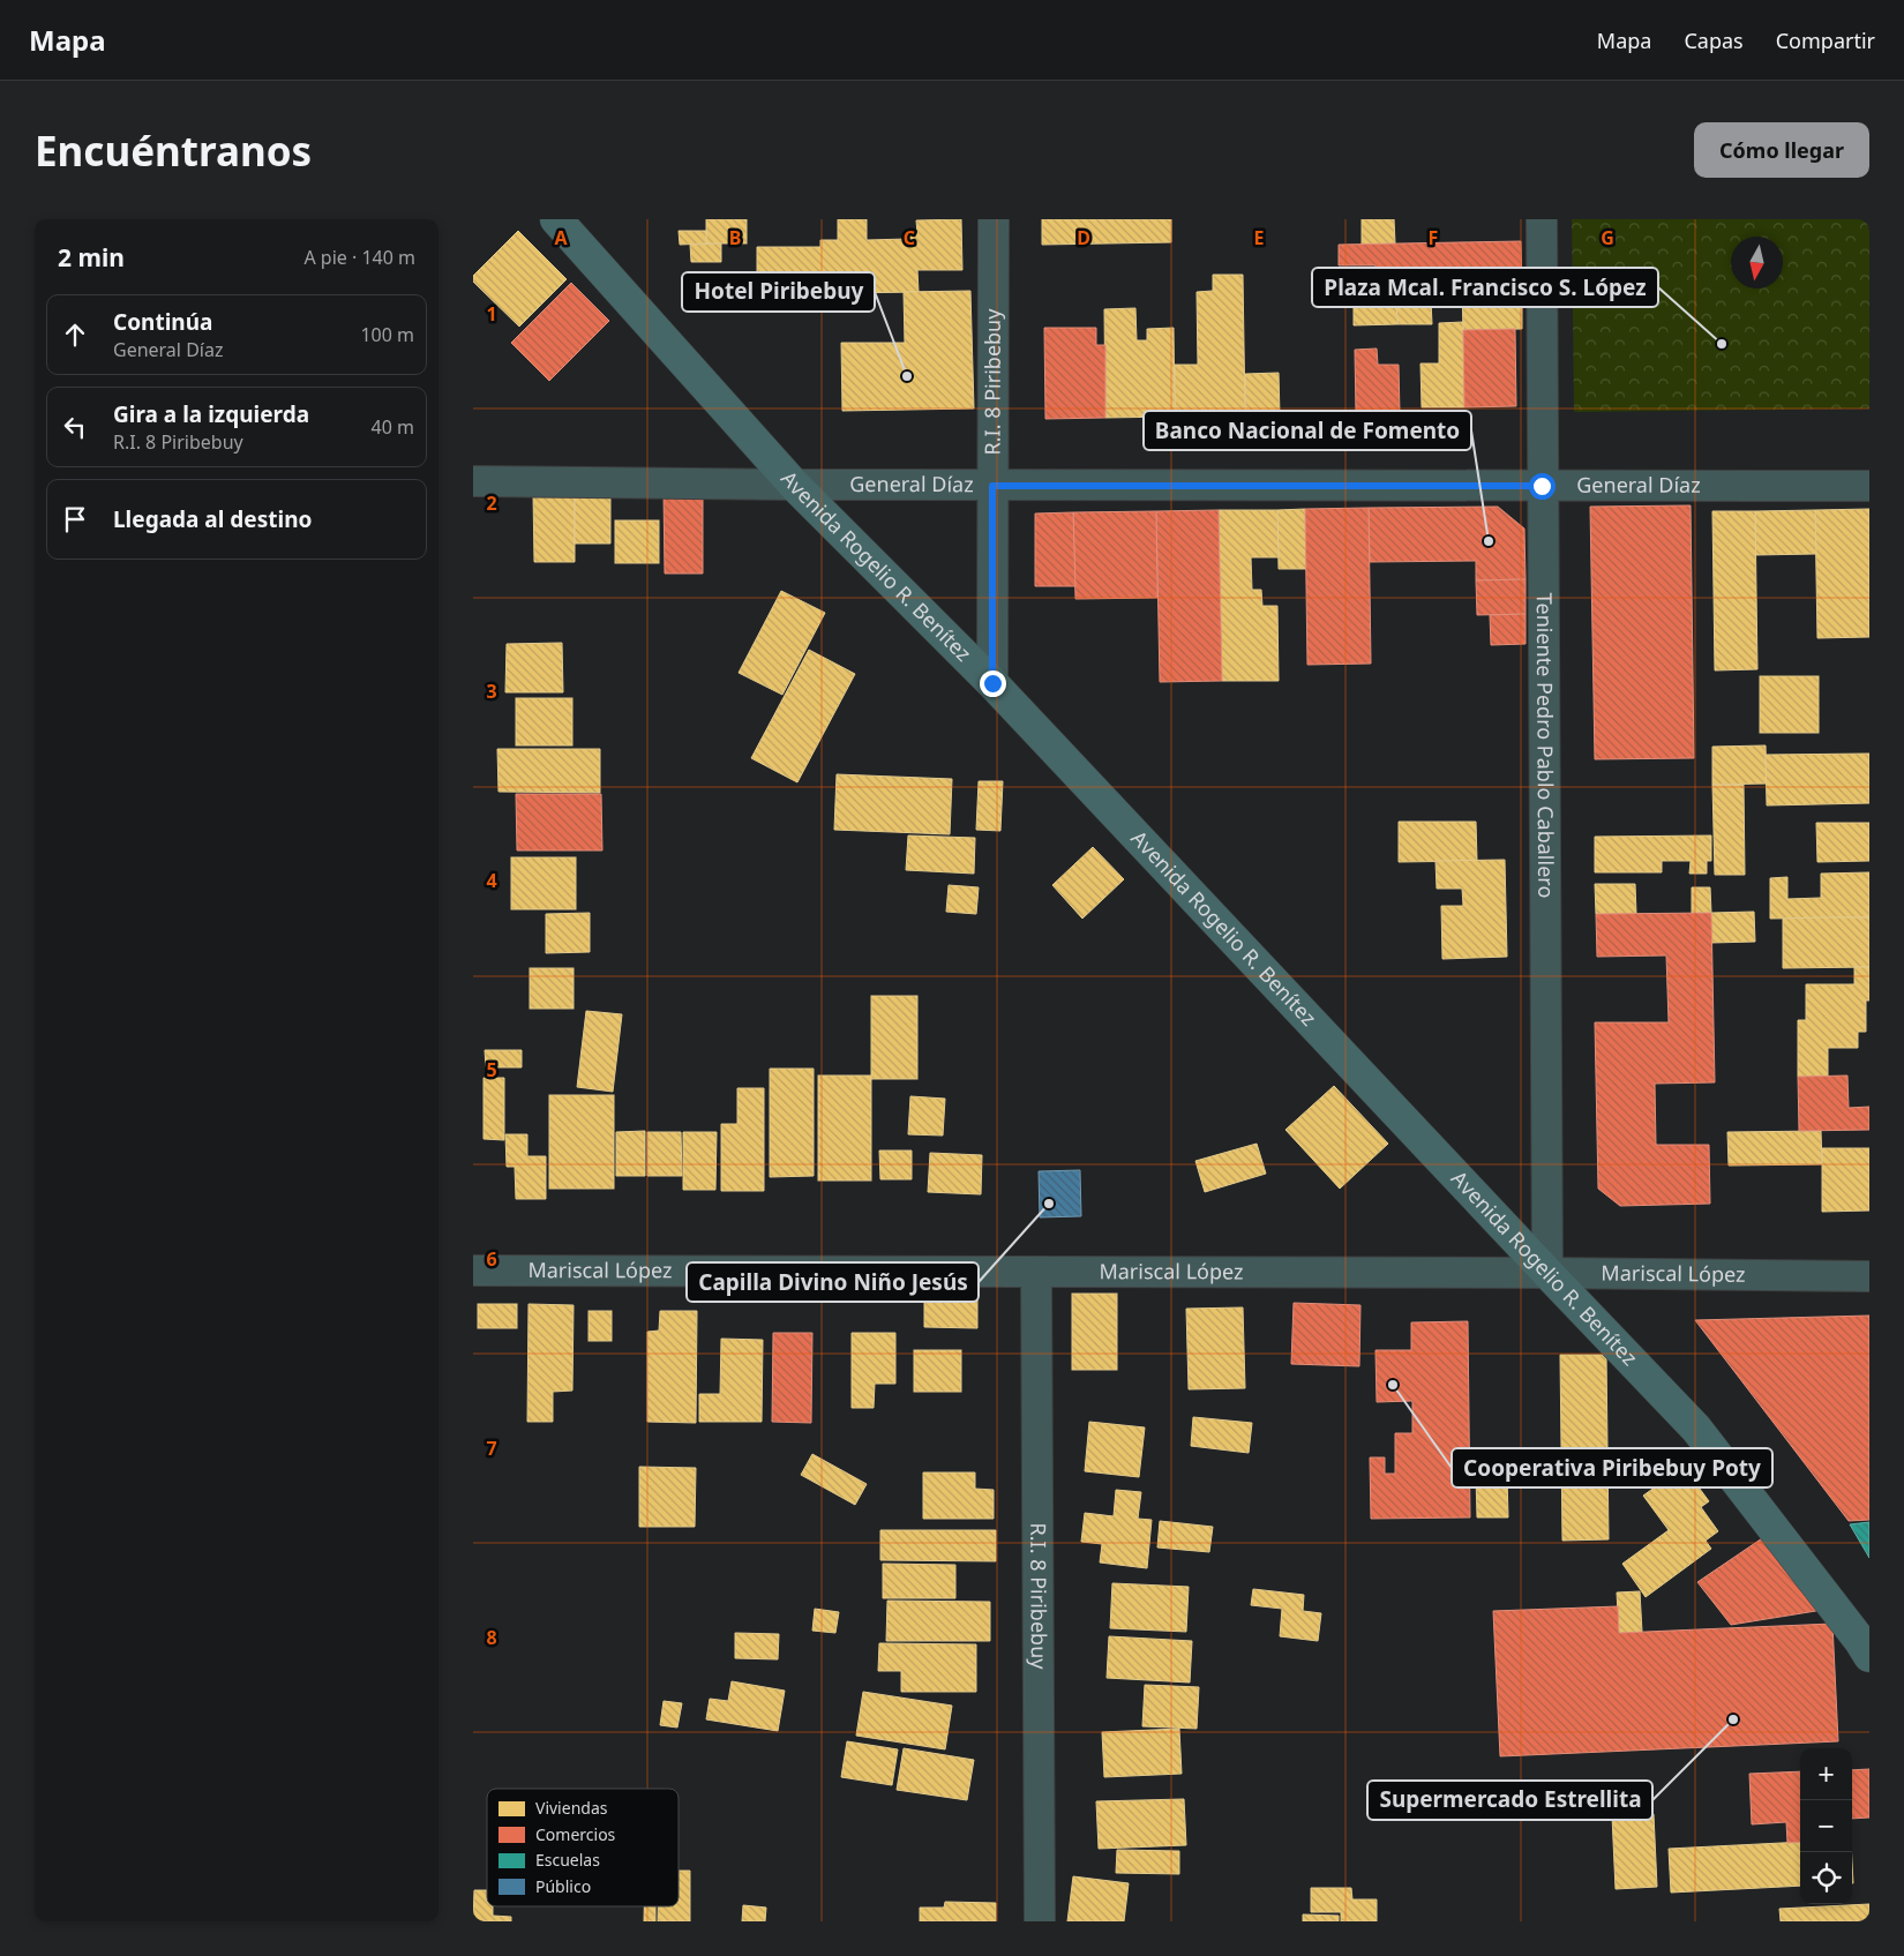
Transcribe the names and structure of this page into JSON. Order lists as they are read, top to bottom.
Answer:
{
  "streets": {
    "main road": ["Avenida Rogelio R. Benítez"],
    "street": [
      "R.I. 8 Piribebuy",
      "General Díaz",
      "Teniente Pedro Pablo Caballero",
      "Mariscal López"
    ]
  },
  "crossings": [
    ["R.I. 8 Piribebuy", "General Díaz"],
    ["R.I. 8 Piribebuy", "Avenida Rogelio R. Benítez"],
    ["R.I. 8 Piribebuy", "Mariscal López"],
    ["General Díaz", "Avenida Rogelio R. Benítez"],
    ["General Díaz", "Teniente Pedro Pablo Caballero"],
    ["Avenida Rogelio R. Benítez", "Teniente Pedro Pablo Caballero"],
    ["Avenida Rogelio R. Benítez", "Mariscal López"],
    ["Teniente Pedro Pablo Caballero", "Mariscal López"]
  ],
  "places": [
    "Plaza Mcal. Francisco S. López",
    "Hotel Piribebuy",
    "Banco Nacional de Fomento",
    "Capilla Divino Niño Jesús",
    "Cooperativa Piribebuy Poty",
    "Supermercado Estrellita"
  ],
  "legend": [
    "Viviendas",
    "Comercios",
    "Escuelas",
    "Público"
  ],
  "north": "bottom",
  "page": {
    "header": "Mapa",
    "nav": ["Mapa", "Capas", "Compartir"],
    "buttons": "Cómo llegar",
    "title": "Encuéntranos",
    "heading": ["2 min", "A pie · 140 m"],
    "list": [
      ["Continúa", "General Díaz", "100 m"],
      ["Gira a la izquierda", "R.I. 8 Piribebuy", "40 m"],
      "Llegada al destino"
    ],
    "map_buttons": ["+", "−"]
  },
  "grid": {
    "columns": [
      "A",
      "B",
      "C",
      "D",
      "E",
      "F",
      "G"
    ],
    "rows": [
      "1",
      "2",
      "3",
      "4",
      "5",
      "6",
      "7",
      "8"
    ]
  }
}
